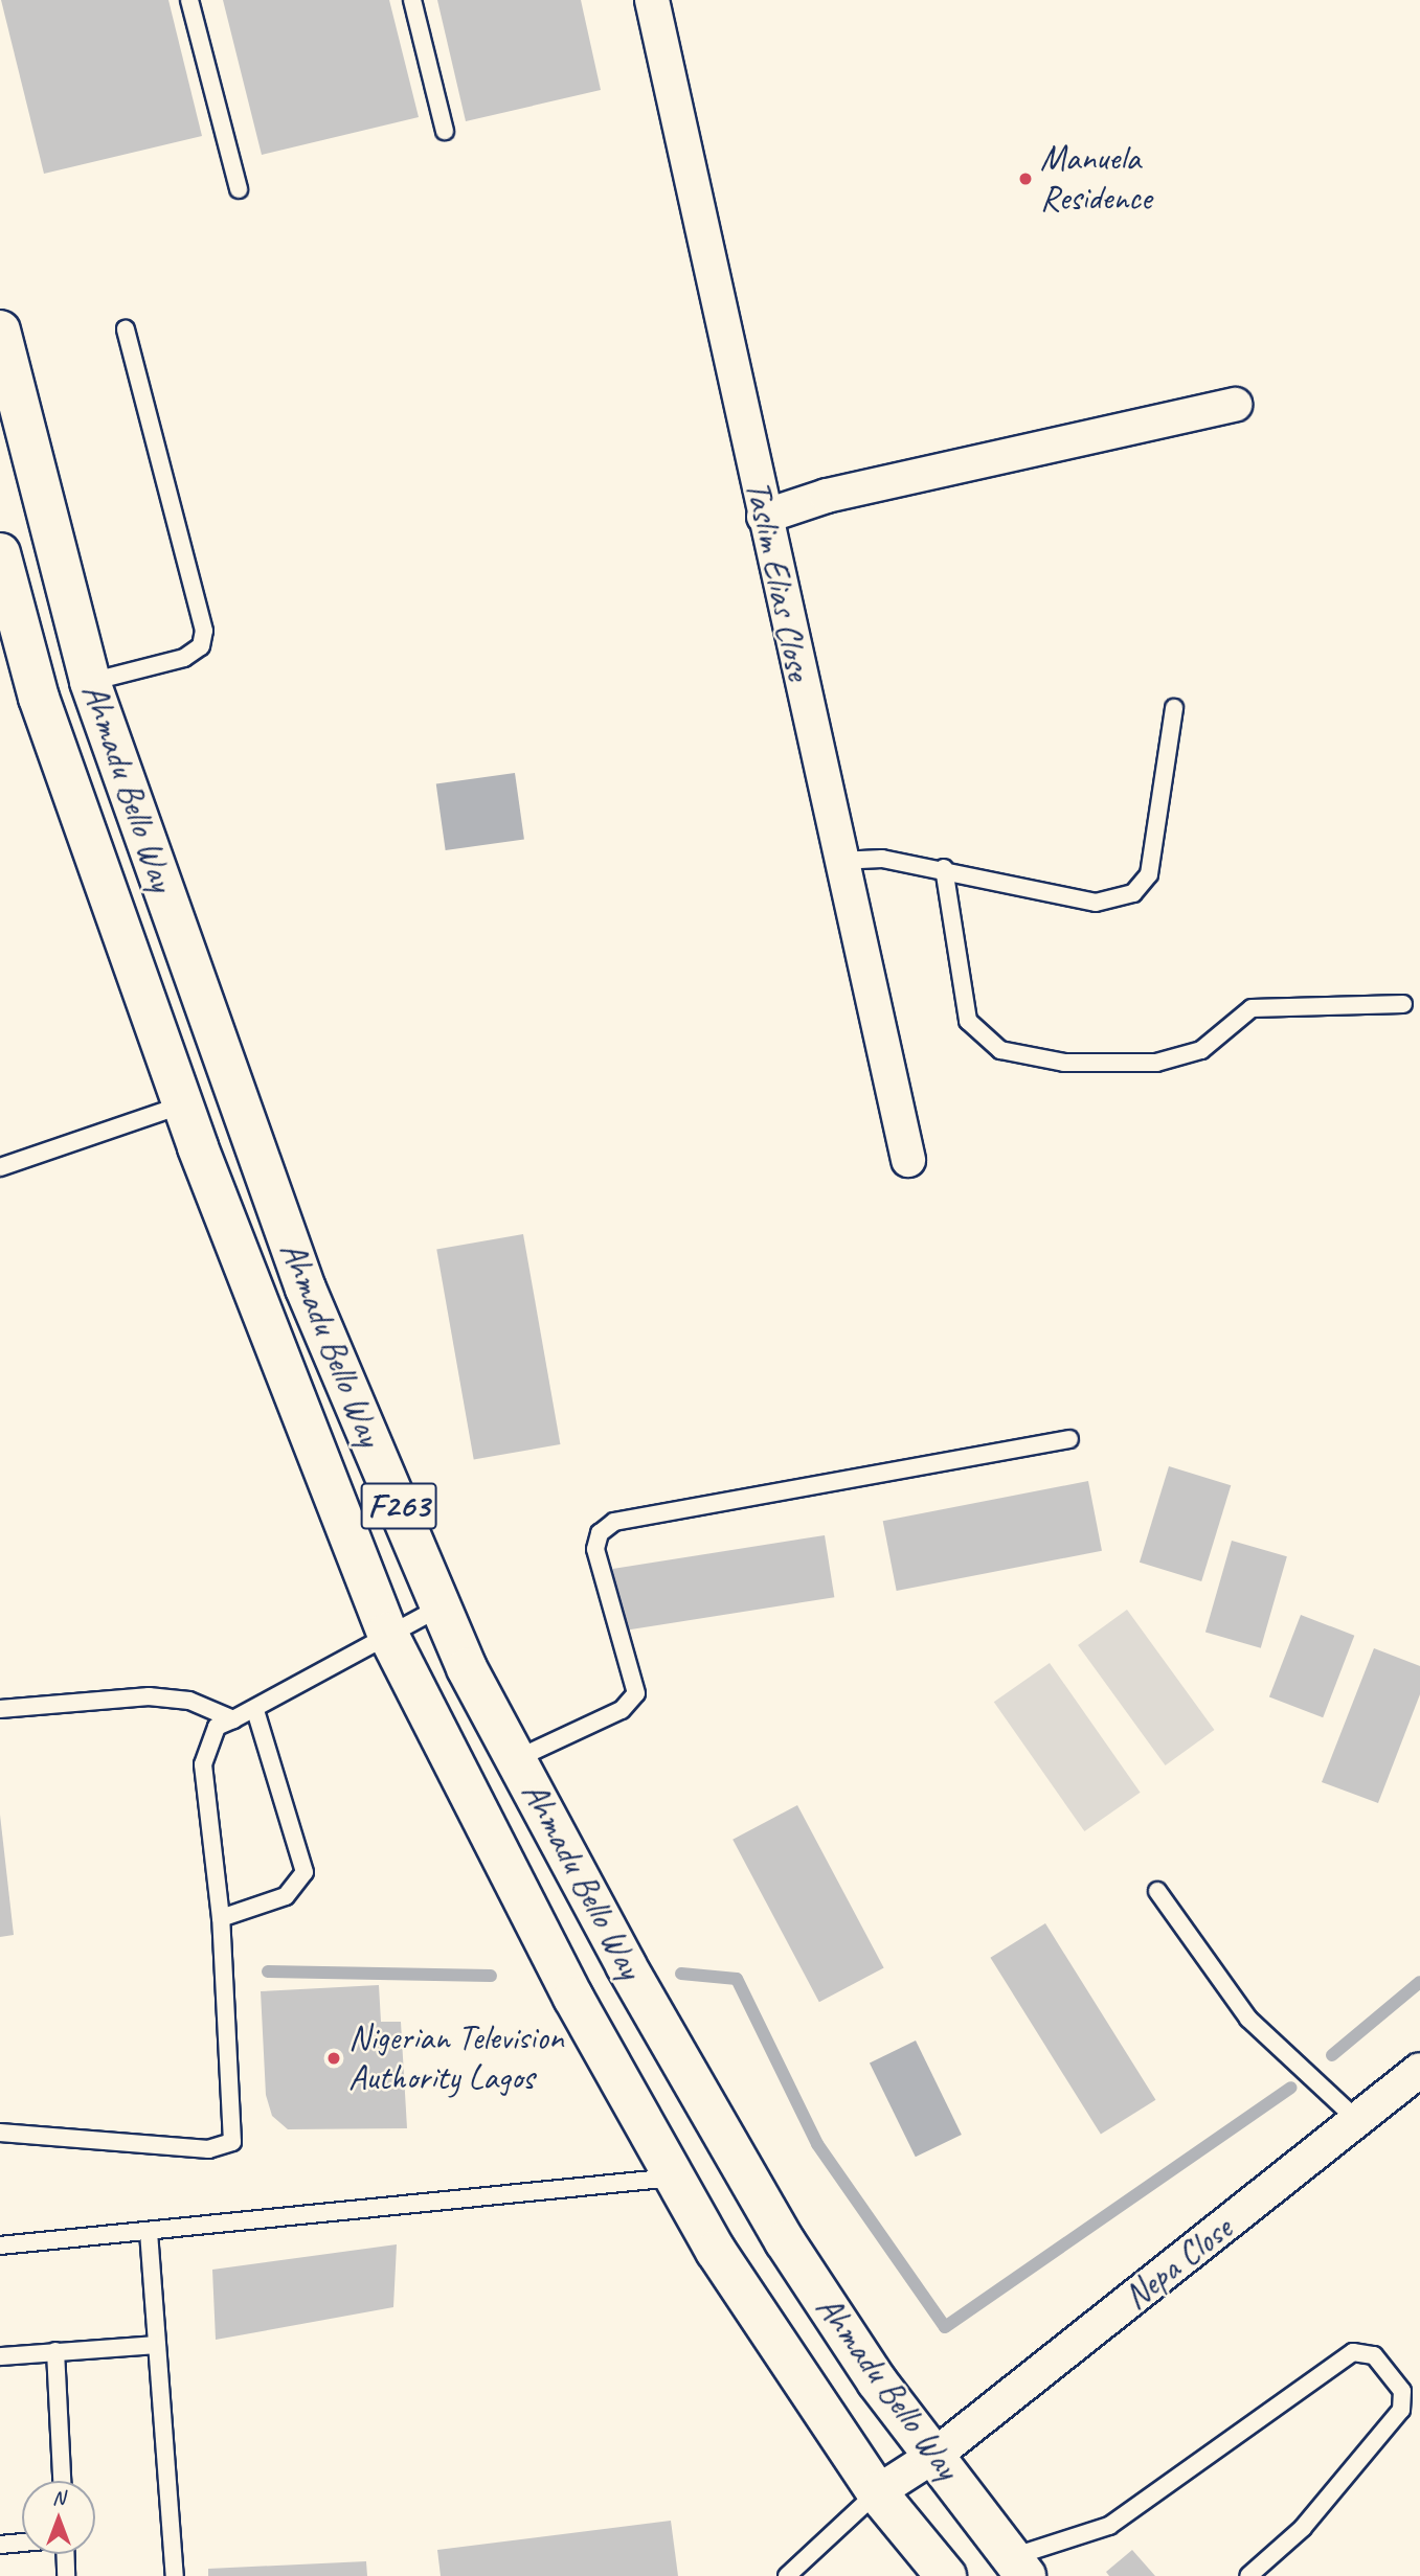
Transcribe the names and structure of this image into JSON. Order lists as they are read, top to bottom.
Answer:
{
  "streets": {
    "highway": ["Ahmadu Bello Way", "F263"],
    "street": ["Taslim Elias Close", "Nepa Close"]
  },
  "crossings": [
    ["Ahmadu Bello Way", "Nepa Close"]
  ],
  "places": ["Manuela Residence", "Nigerian Television Authority Lagos"],
  "north": "top"
}
